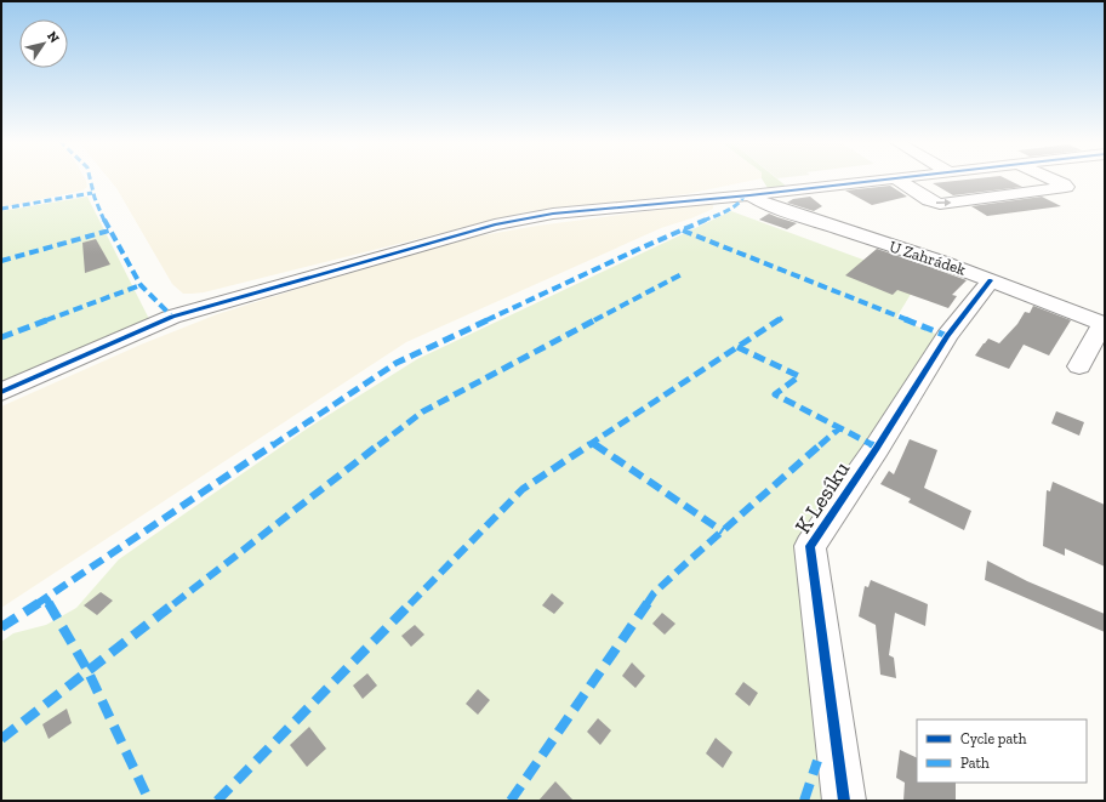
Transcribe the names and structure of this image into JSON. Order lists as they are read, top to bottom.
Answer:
{
  "streets": {
    "street": ["U Zahrádek", "K Lesíku"]
  },
  "crossings": [
    ["U Zahrádek", "K Lesíku"]
  ],
  "legend": ["Cycle path", "Path"],
  "north": "top right"
}
